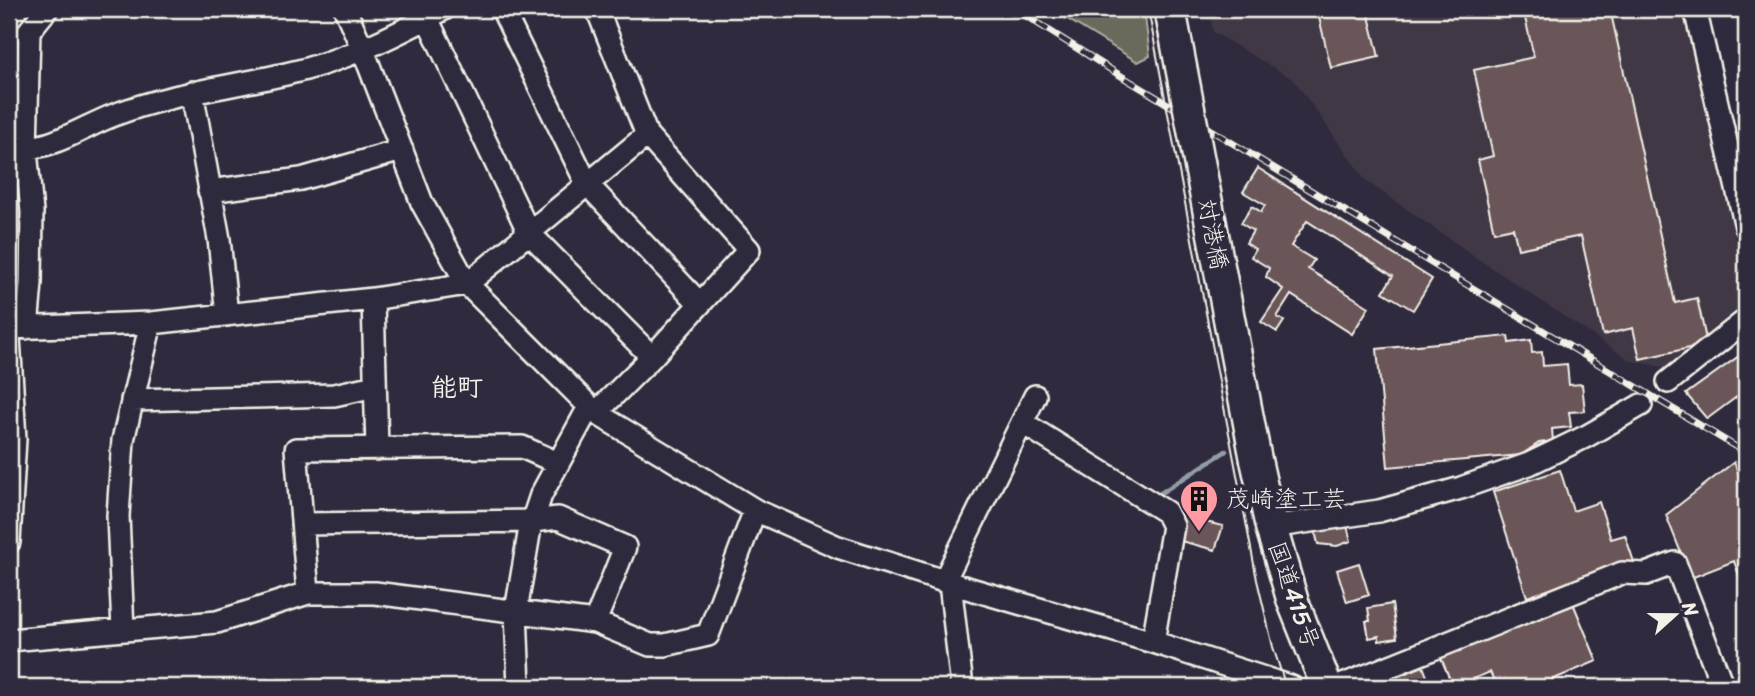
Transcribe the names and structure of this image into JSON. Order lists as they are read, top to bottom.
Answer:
{
  "streets": {
    "highway": ["対港橋", "国道415号"]
  },
  "crossings": [
    ["対港橋", "国道415号"]
  ],
  "districts": ["能町"],
  "places": {
    "building": ["茂崎塗工芸"]
  },
  "north": "right"
}
